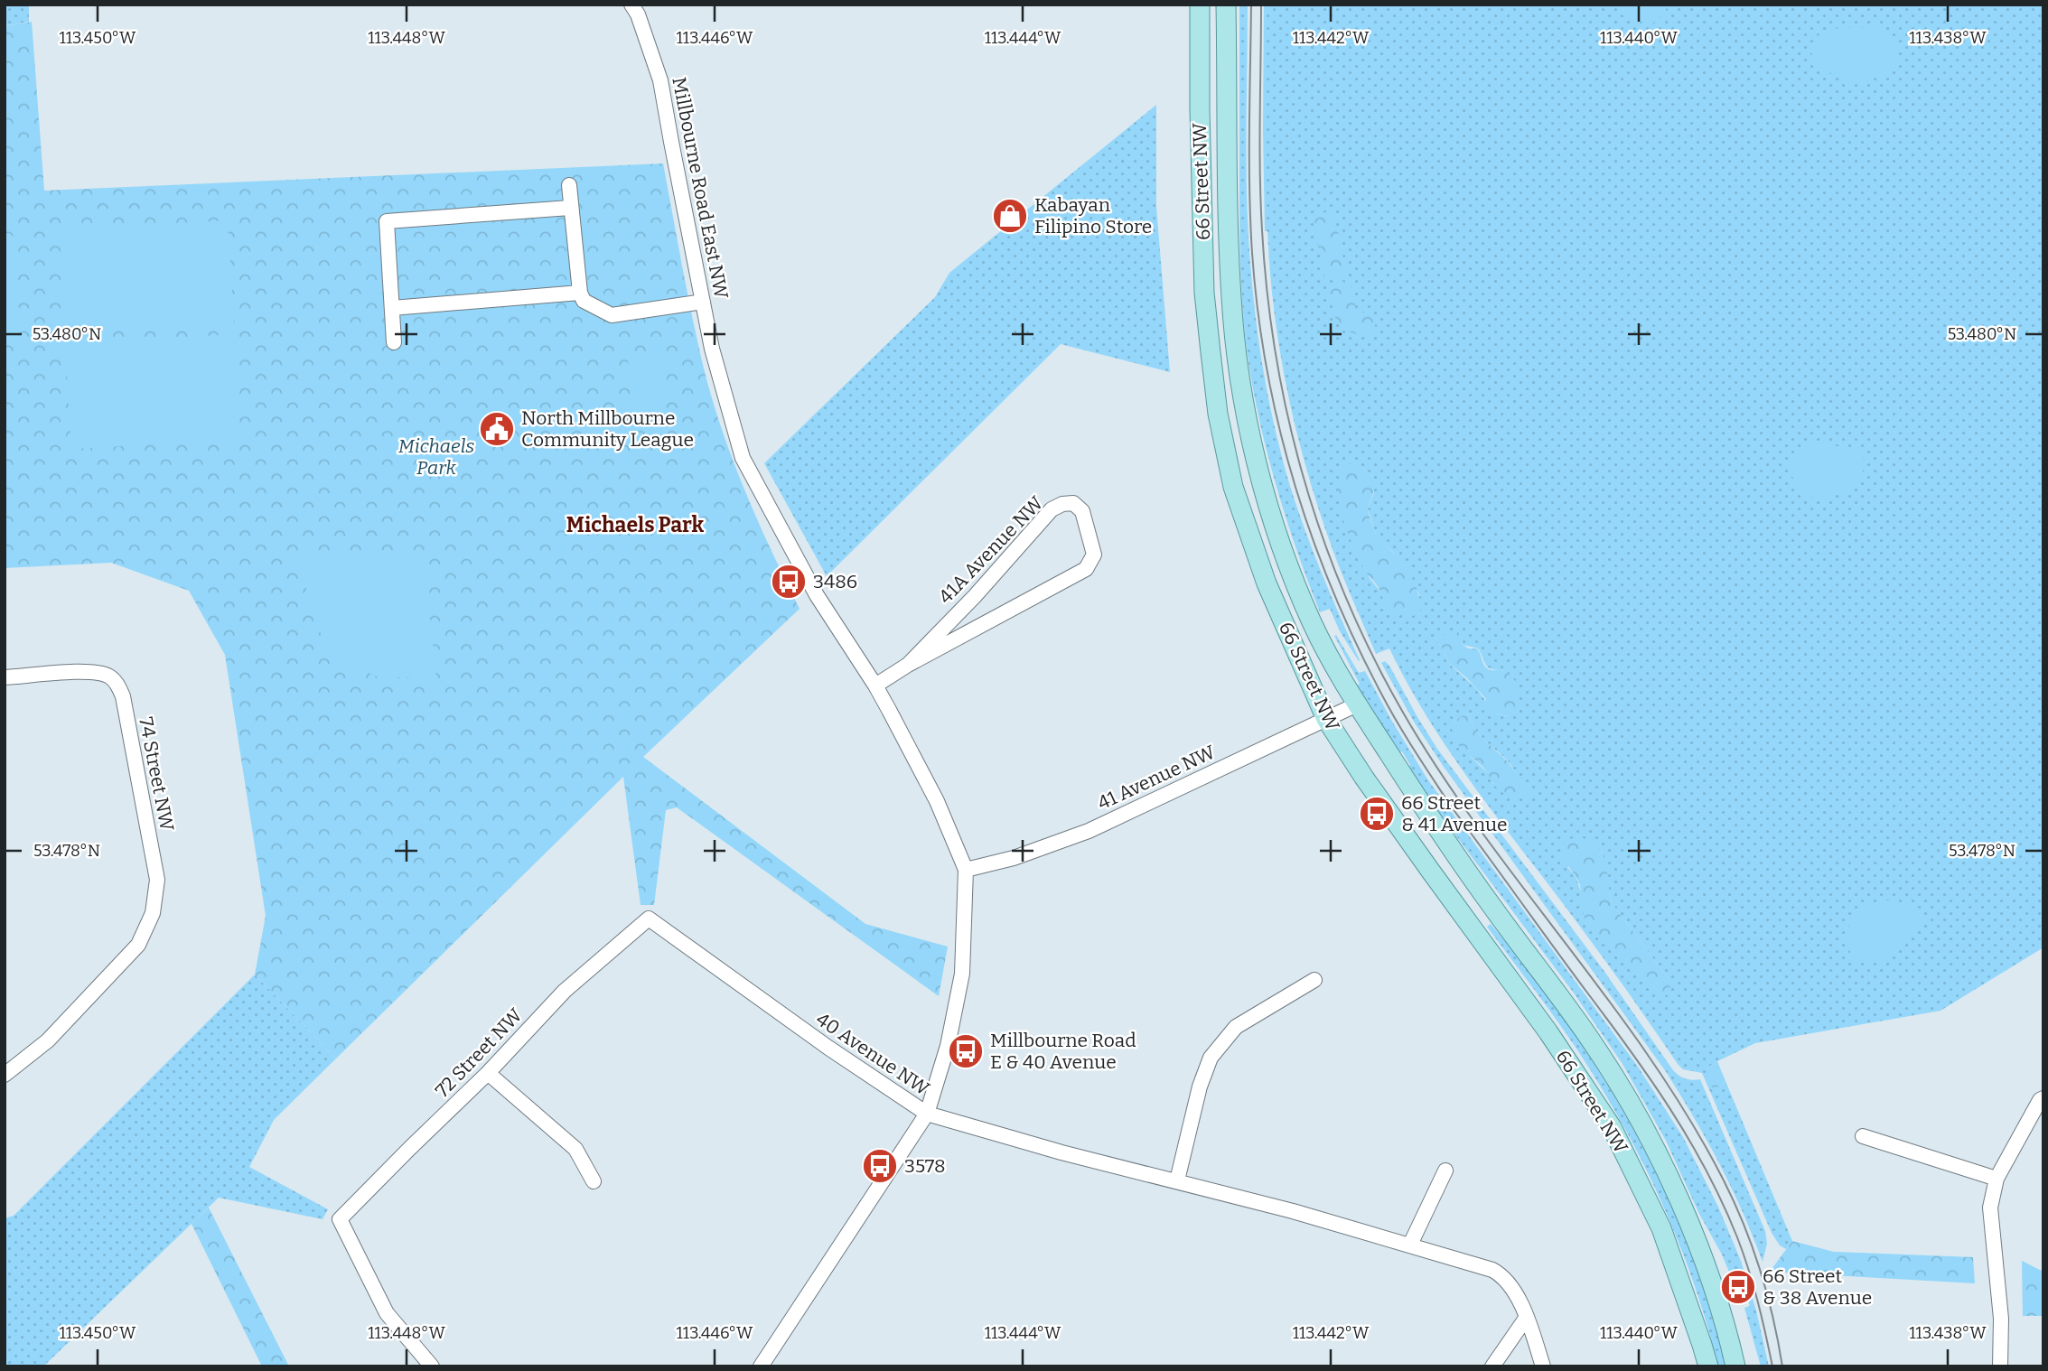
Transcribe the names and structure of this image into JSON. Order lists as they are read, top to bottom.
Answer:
{
  "streets": {
    "main road": ["66 Street NW"],
    "street": [
      "Millbourne Road East NW",
      "41A Avenue NW",
      "74 Street NW",
      "41 Avenue NW",
      "72 Street NW",
      "40 Avenue NW"
    ]
  },
  "crossings": [
    ["66 Street NW", "41 Avenue NW"],
    ["Millbourne Road East NW", "41A Avenue NW"],
    ["Millbourne Road East NW", "41 Avenue NW"],
    ["Millbourne Road East NW", "40 Avenue NW"],
    ["72 Street NW", "40 Avenue NW"]
  ],
  "districts": ["Michaels Park"],
  "parks": ["Michaels Park"],
  "places": {
    "shop": ["Kabayan Filipino Store"],
    "public building": ["North Millbourne Community League"],
    "bus stop": [
      "3486",
      "66 Street & 41 Avenue",
      "Millbourne Road E & 40 Avenue",
      "3578",
      "66 Street & 38 Avenue"
    ]
  },
  "coordinates": [
    "113.450°W",
    "113.448°W",
    "113.446°W",
    "113.444°W",
    "113.442°W",
    "113.440°W",
    "113.438°W",
    "53.480°N",
    "53.478°N"
  ]
}
